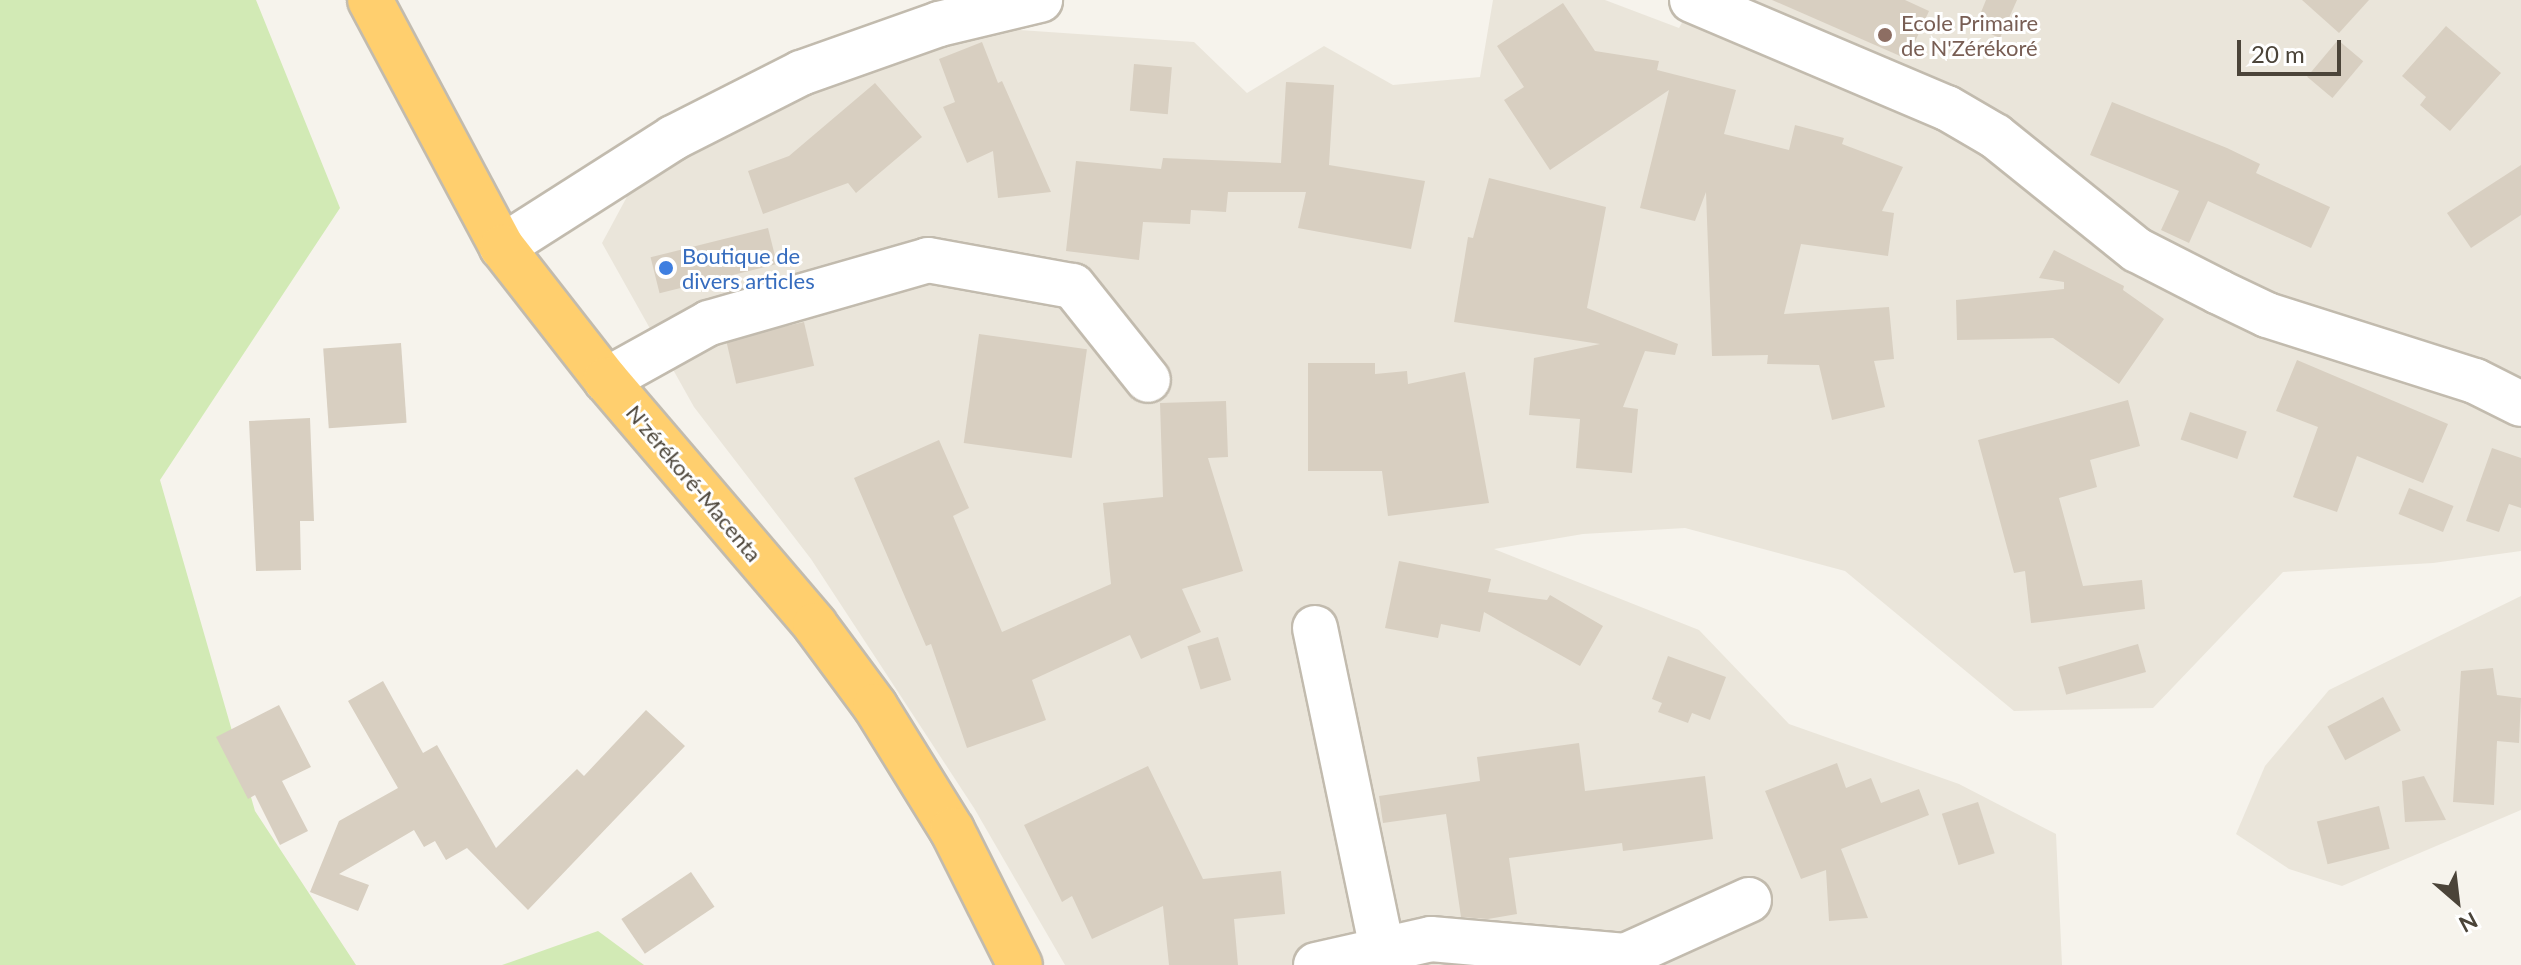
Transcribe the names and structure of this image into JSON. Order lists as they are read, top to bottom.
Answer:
{
  "streets": {
    "highway": ["N'zérékoré-Macenta"]
  },
  "places": ["Ecole Primaire de N'Zérékoré", "Boutique de divers articles"],
  "scale_bar": "20 m",
  "north": "bottom right"
}
